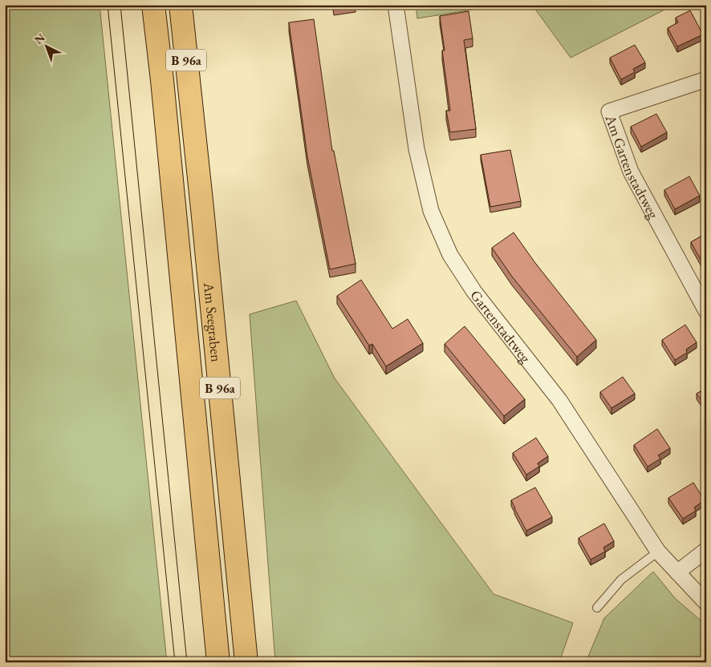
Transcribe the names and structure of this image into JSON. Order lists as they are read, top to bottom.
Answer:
{
  "streets": {
    "main road": ["B 96a", "Am Seegraben"],
    "street": ["Am Gartenstadtweg", "Gartenstadtweg"]
  },
  "north": "top left"
}
